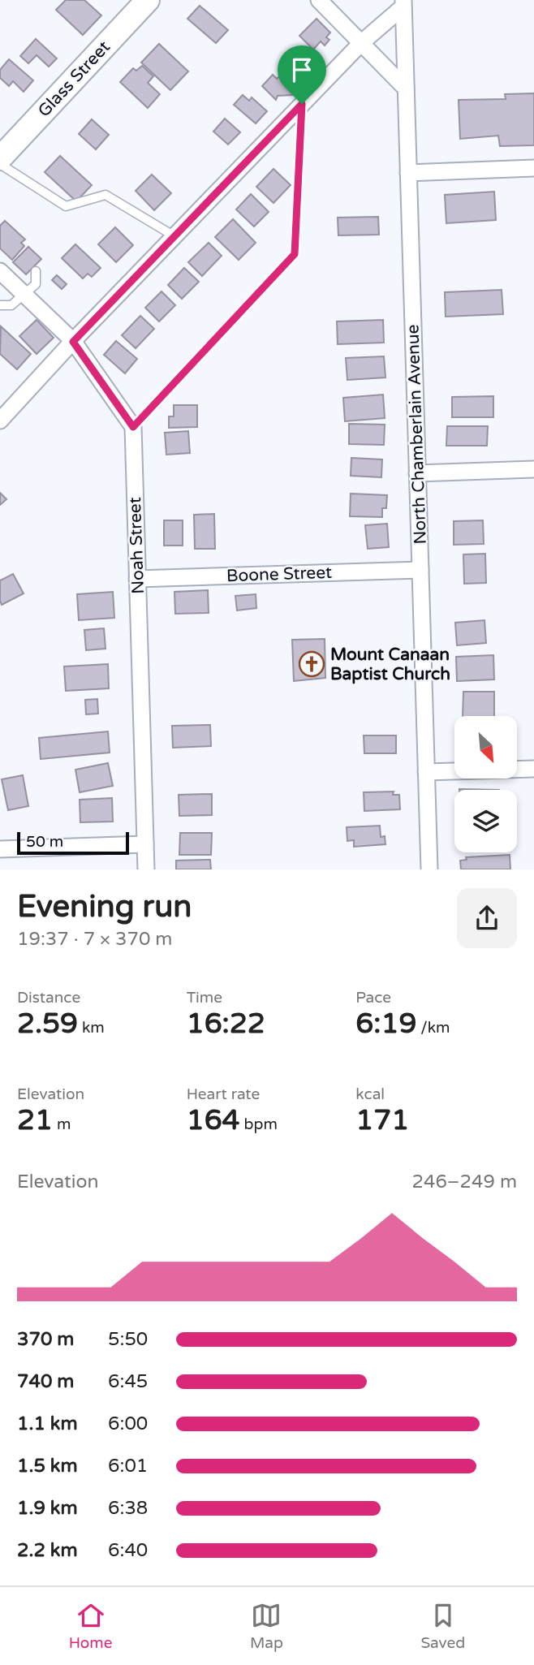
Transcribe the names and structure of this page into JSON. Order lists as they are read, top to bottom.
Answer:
{
  "streets": {
    "main road": ["Glass Street"],
    "street": ["North Chamberlain Avenue", "Noah Street", "Boone Street"]
  },
  "crossings": [
    ["North Chamberlain Avenue", "Boone Street"],
    ["Noah Street", "Boone Street"]
  ],
  "places": {
    "church": ["Mount Canaan Baptist Church"]
  },
  "scale_bar": "50 m",
  "north": "bottom right",
  "page": {
    "scale": "50 m",
    "heading": ["Evening run", "19:37 · 7 × 370 m"],
    "stats": [
      ["Distance", "2.59 km"],
      ["Time", "16:22"],
      ["Pace", "6:19 /km"],
      ["Elevation", "21 m"],
      ["Heart rate", "164 bpm"],
      ["kcal", "171"]
    ],
    "chart": ["Elevation", "246–249 m"],
    "list": [
      {
        "name": "370 m",
        "note": "5:50"
      },
      {
        "name": "740 m",
        "note": "6:45"
      },
      {
        "name": "1.1 km",
        "note": "6:00"
      },
      {
        "name": "1.5 km",
        "note": "6:01"
      },
      {
        "name": "1.9 km",
        "note": "6:38"
      },
      {
        "name": "2.2 km",
        "note": "6:40"
      }
    ],
    "tabs": ["Home", "Map", "Saved"]
  }
}
